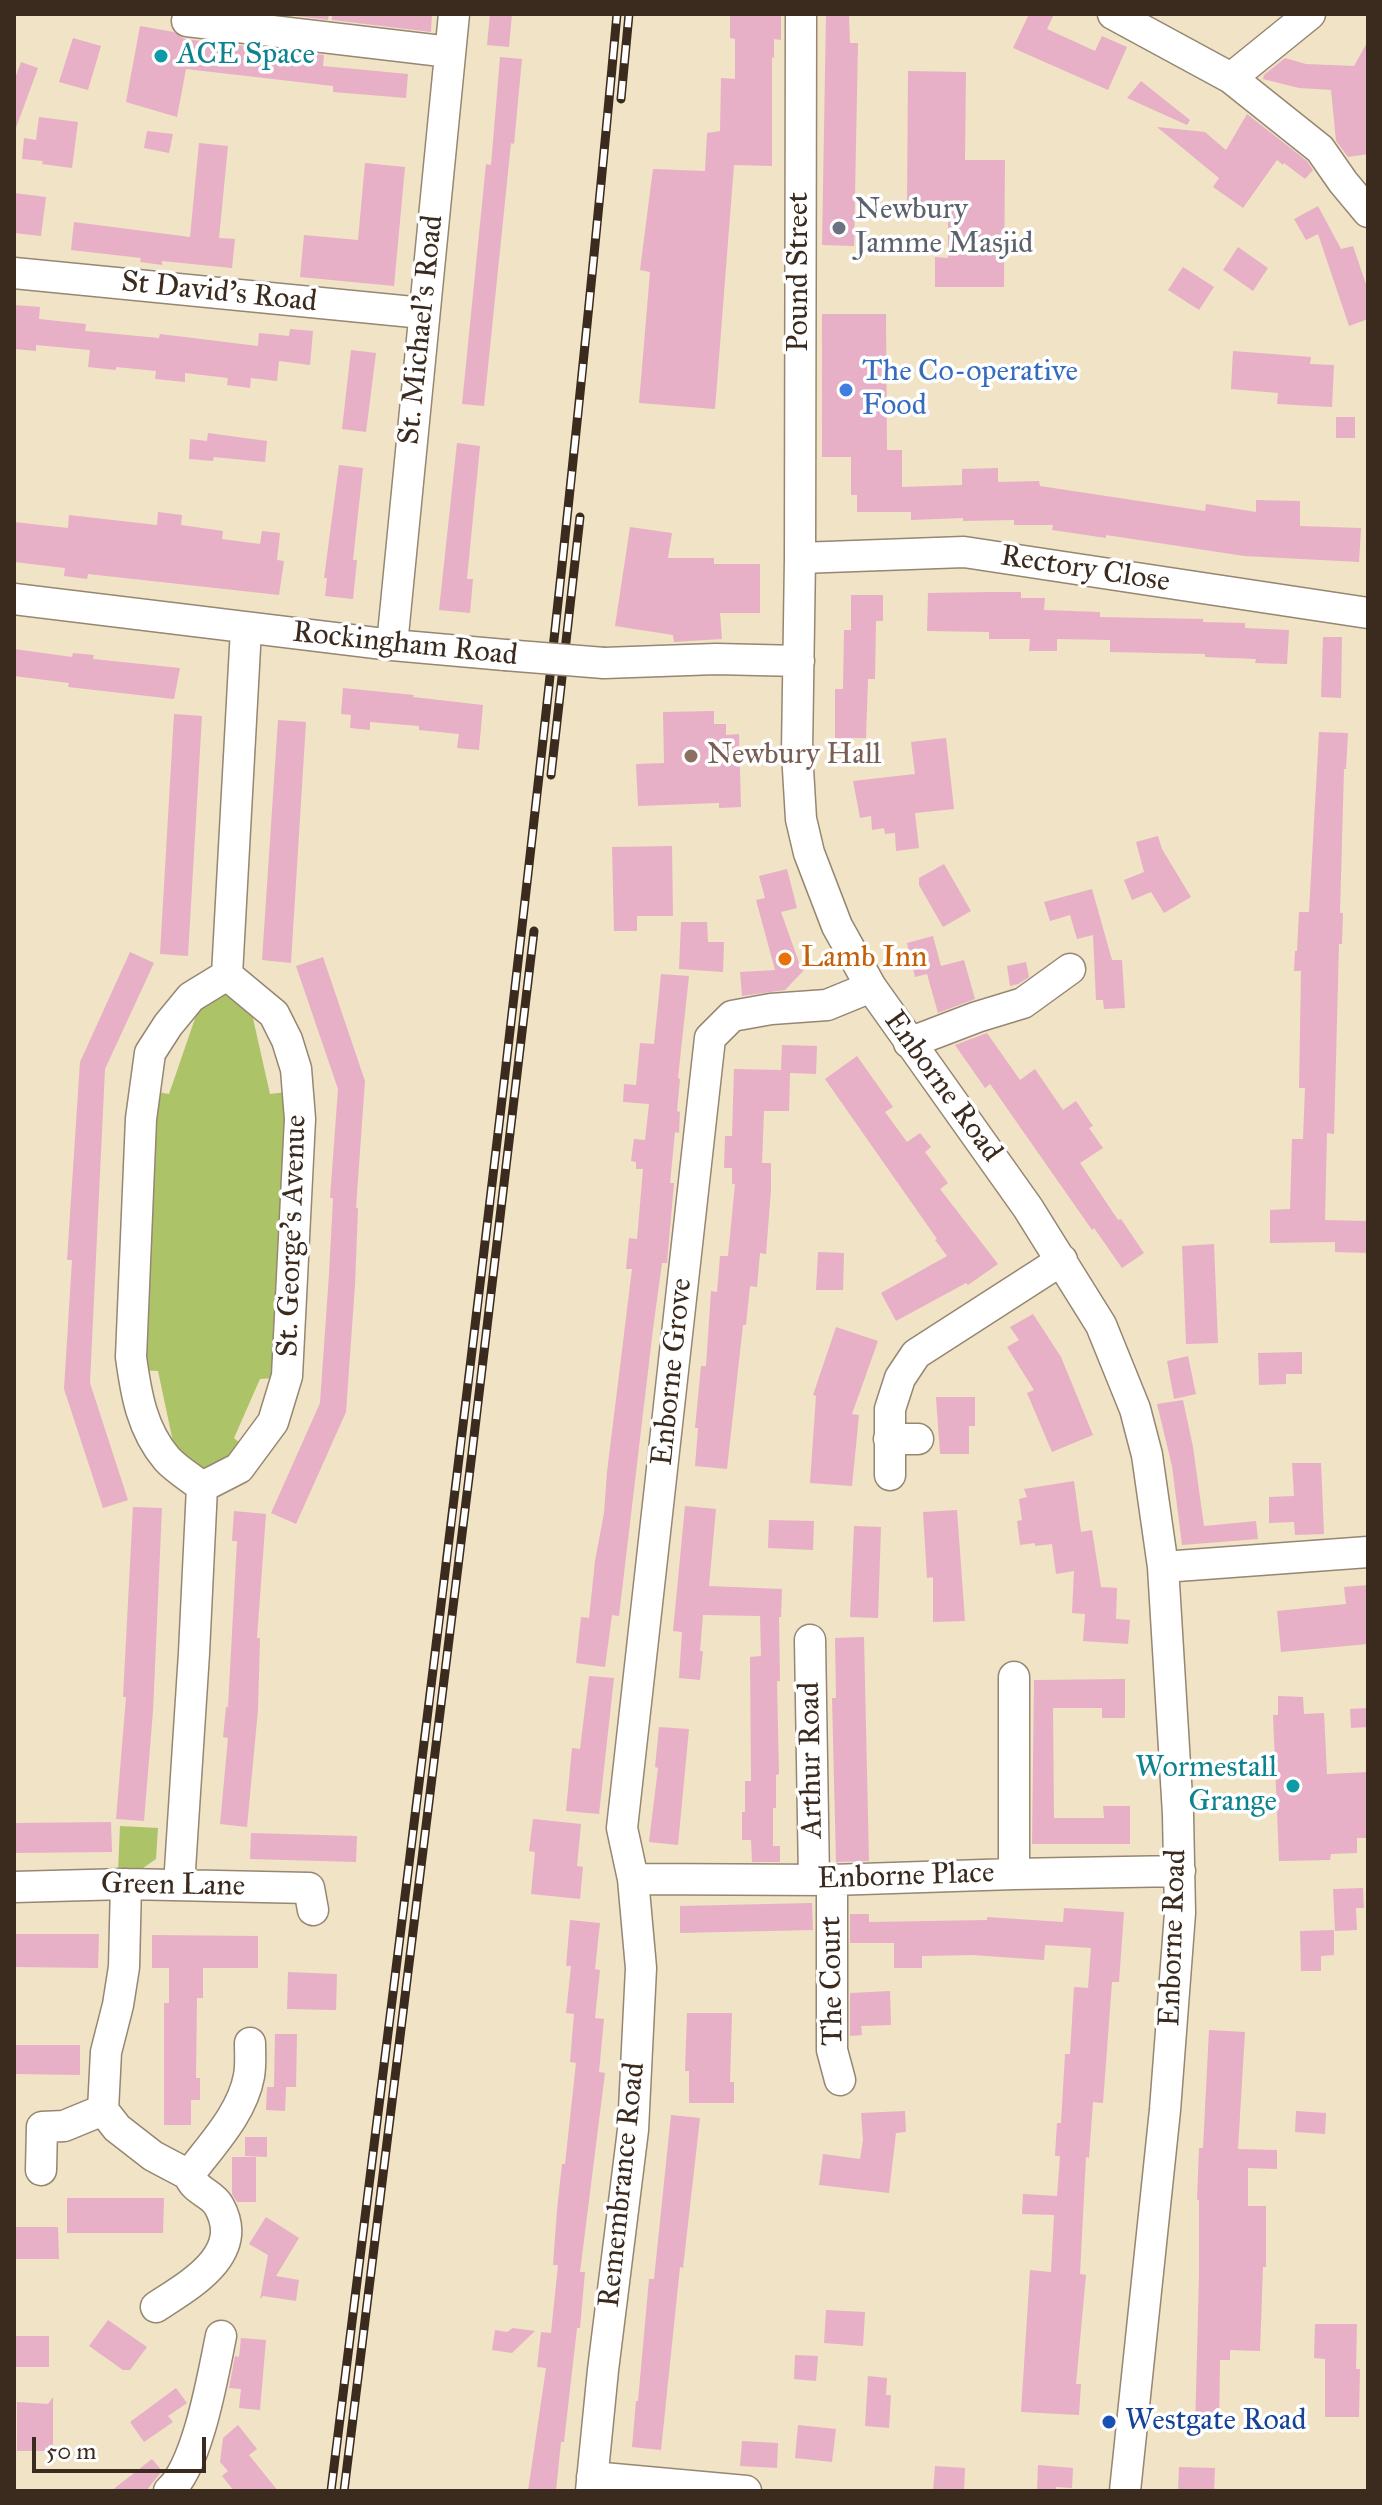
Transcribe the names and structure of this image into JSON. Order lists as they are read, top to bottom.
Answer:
{
  "streets": {
    "street": [
      "Pound Street",
      "St David's Road",
      "St. Michael's Road",
      "Rectory Close",
      "Rockingham Road",
      "Enborne Road",
      "St. George's Avenue",
      "Enborne Grove",
      "Arthur Road",
      "Enborne Place",
      "Green Lane",
      "The Court",
      "Remembrance Road"
    ]
  },
  "crossings": [
    ["Pound Street", "Rectory Close"],
    ["Pound Street", "Enborne Road"],
    ["St David's Road", "St. Michael's Road"],
    ["St. Michael's Road", "Rockingham Road"],
    ["Rectory Close", "Enborne Road"],
    ["Rockingham Road", "Enborne Road"],
    ["Enborne Road", "Enborne Grove"],
    ["Enborne Road", "Enborne Place"],
    ["Enborne Grove", "Enborne Place"],
    ["Enborne Grove", "Remembrance Road"],
    ["Arthur Road", "Enborne Place"],
    ["Arthur Road", "The Court"],
    ["Enborne Place", "The Court"],
    ["Enborne Place", "Remembrance Road"]
  ],
  "places": [
    "ACE Space",
    "Newbury Jamme Masjid",
    "The Co-operative Food",
    "Newbury Hall",
    "Lamb Inn",
    "Wormestall Grange",
    "Westgate Road"
  ],
  "scale_bar": "50 m"
}
